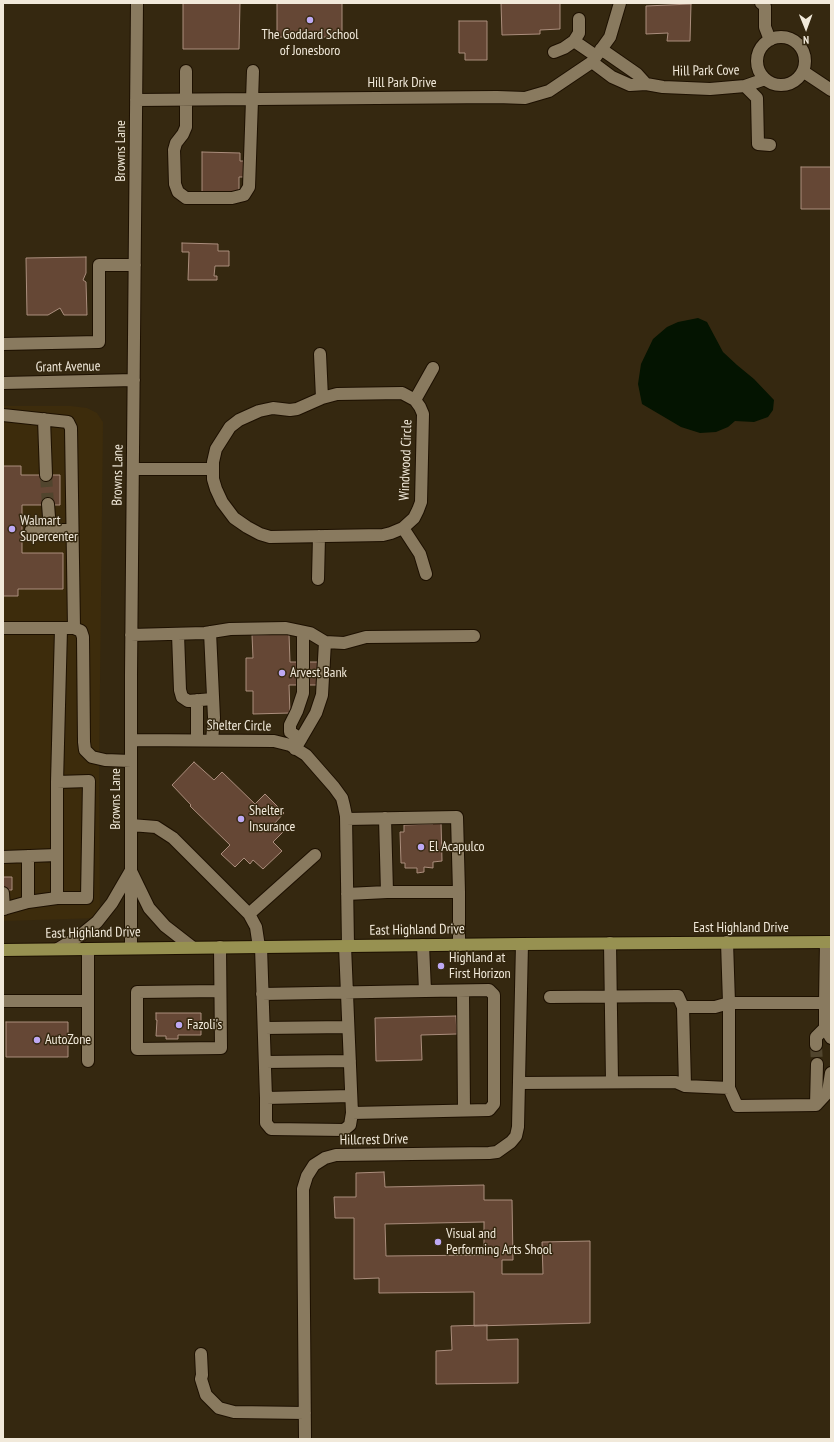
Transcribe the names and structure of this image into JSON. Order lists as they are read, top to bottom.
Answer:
{
  "streets": {
    "main road": ["East Highland Drive"],
    "street": [
      "Hill Park Cove",
      "Hill Park Drive",
      "Browns Lane",
      "Grant Avenue",
      "Windwood Circle",
      "Shelter Circle",
      "Hillcrest Drive"
    ]
  },
  "crossings": [
    ["Hill Park Cove", "Hill Park Drive"],
    ["Hill Park Drive", "Browns Lane"],
    ["Browns Lane", "Grant Avenue"],
    ["Browns Lane", "Shelter Circle"],
    ["Browns Lane", "East Highland Drive"],
    ["Shelter Circle", "East Highland Drive"],
    ["East Highland Drive", "Hillcrest Drive"]
  ],
  "places": [
    "The Goddard School of Jonesboro",
    "Walmart Supercenter",
    "Arvest Bank",
    "Shelter Insurance",
    "El Acapulco",
    "Highland at First Horizon",
    "Fazoli's",
    "AutoZone",
    "Visual and Performing Arts Shool"
  ],
  "north": "bottom"
}
